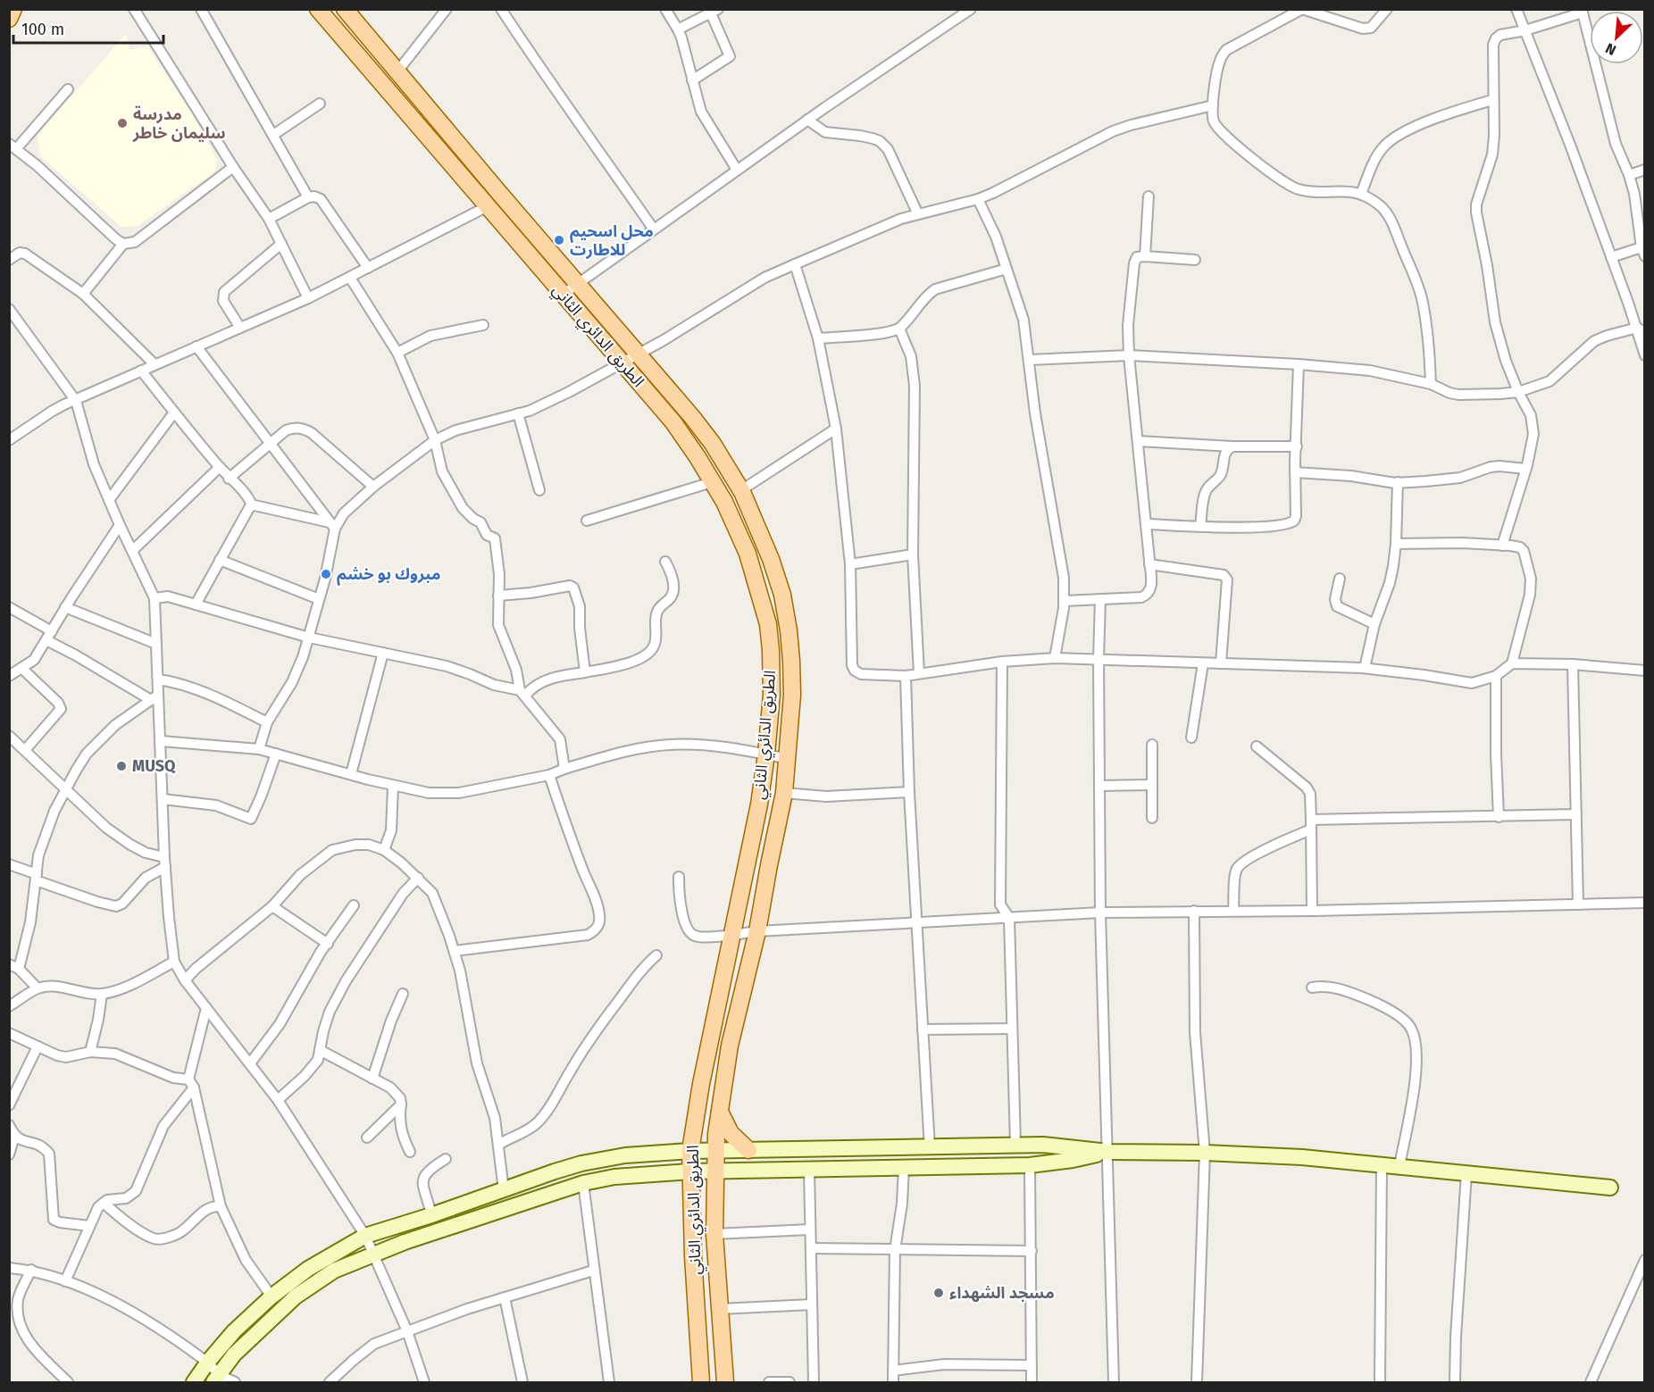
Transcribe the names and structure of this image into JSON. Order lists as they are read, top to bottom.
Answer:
{
  "streets": {
    "main road": ["الطريق الدائري الثاني"]
  },
  "places": [
    "مدرسة سليمان خاطر",
    "محل اسحيم للاطارت",
    "مبروك بو خشم",
    "MUSQ",
    "مسجد الشهداء"
  ],
  "scale_bar": "100 m",
  "north": "bottom left"
}
